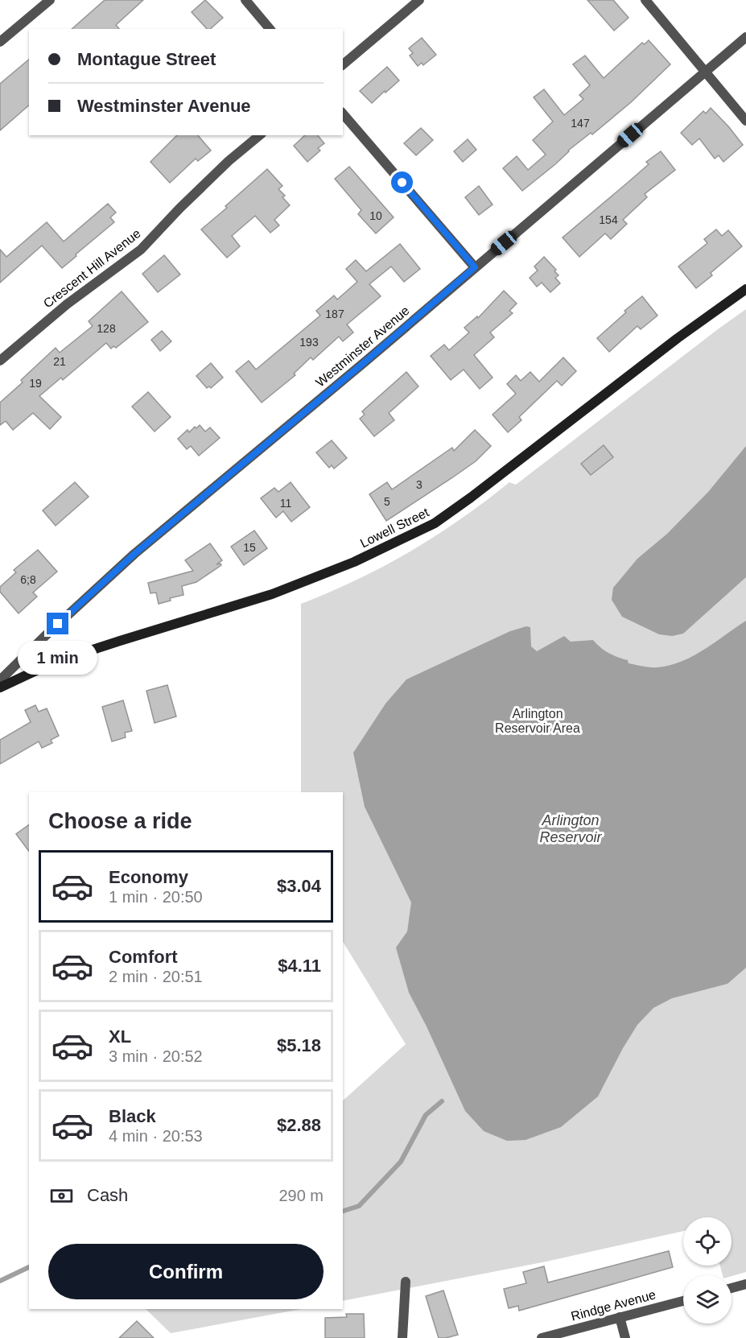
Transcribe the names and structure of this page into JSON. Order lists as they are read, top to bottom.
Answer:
{
  "streets": {
    "main road": ["Lowell Street"],
    "street": ["Crescent Hill Avenue", "Westminster Avenue", "Rindge Avenue"]
  },
  "water": ["Arlington Reservoir"],
  "parks": ["Arlington Reservoir Area"],
  "house_numbers": [
    "147",
    "10",
    "154",
    "187",
    "128",
    "193",
    "21",
    "19",
    "3",
    "5",
    "11",
    "15",
    "6;8"
  ],
  "page": {
    "banner": ["Montague Street", "Westminster Avenue"],
    "bubble": "1 min",
    "heading": "Choose a ride",
    "list": [
      {
        "name": "Economy",
        "note": "1 min · 20:50",
        "value": "$3.04"
      },
      {
        "name": "Comfort",
        "note": "2 min · 20:51",
        "value": "$4.11"
      },
      {
        "name": "XL",
        "note": "3 min · 20:52",
        "value": "$5.18"
      },
      {
        "name": "Black",
        "note": "4 min · 20:53",
        "value": "$2.88"
      }
    ],
    "pay": ["Cash", "290 m"],
    "buttons": "Confirm"
  }
}
